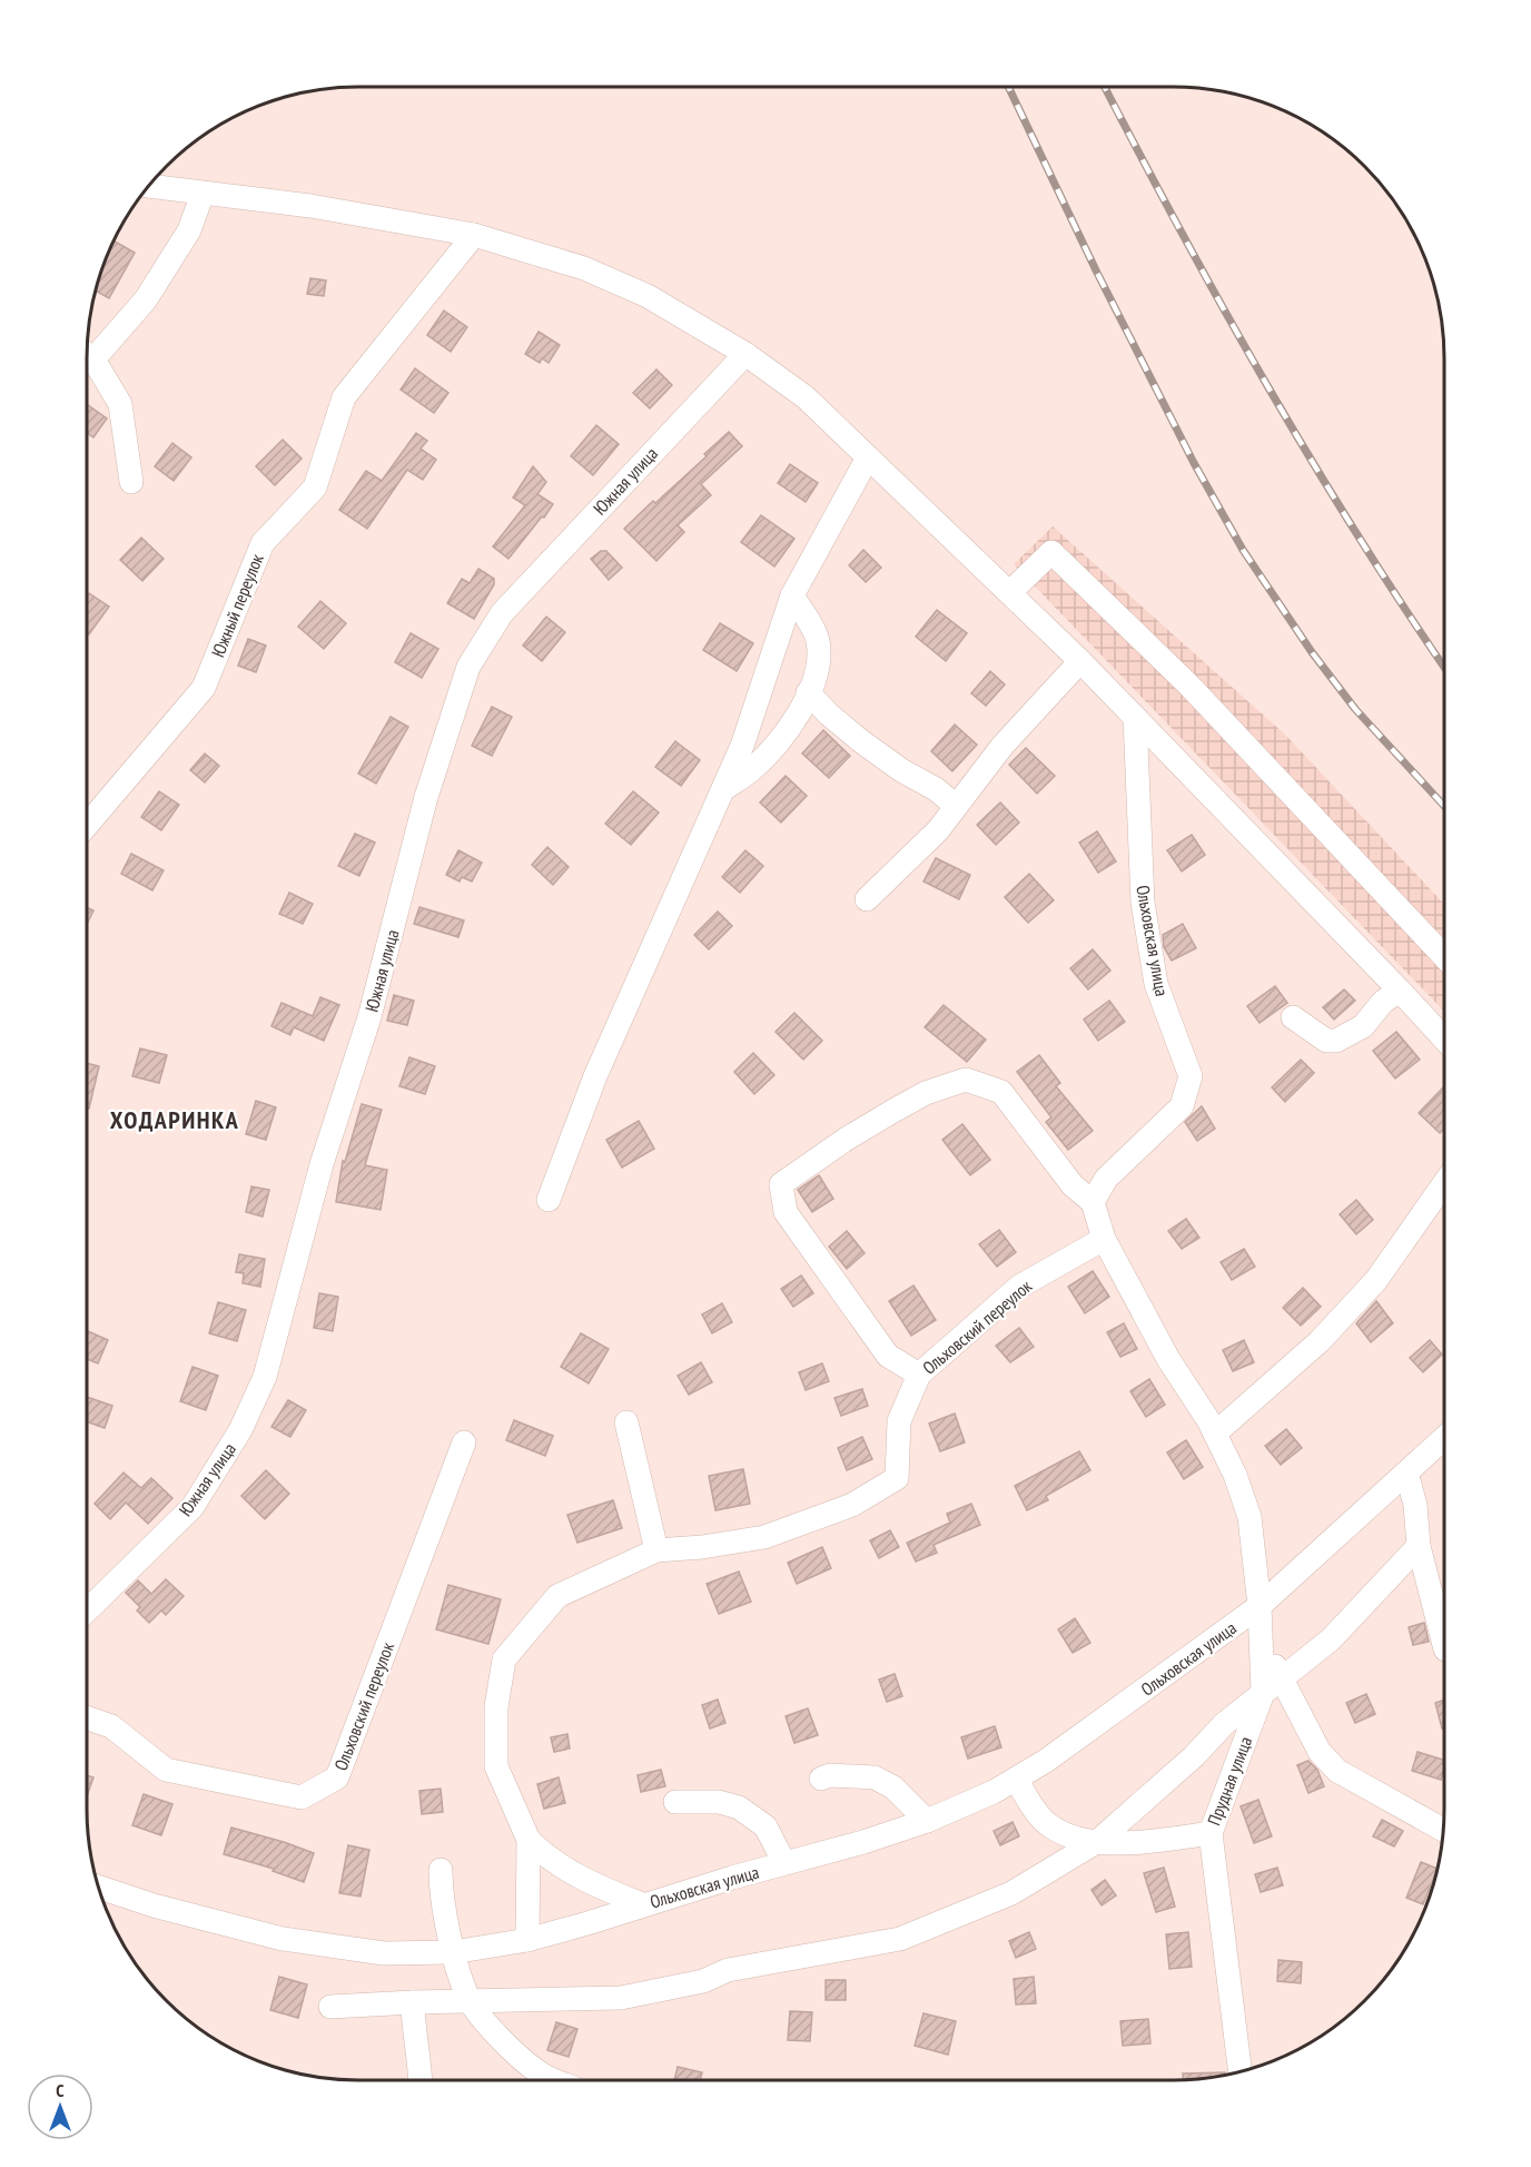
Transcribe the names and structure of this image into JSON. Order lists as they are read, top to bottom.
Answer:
{
  "streets": {
    "street": [
      "Южная улица",
      "Южный переулок",
      "Ольховская улица",
      "Ольховский переулок",
      "Прудная улица"
    ]
  },
  "crossings": [
    ["Ольховская улица", "Ольховский переулок"],
    ["Ольховская улица", "Прудная улица"]
  ],
  "districts": ["ХОДАРИНКА"],
  "north": "top"
}
